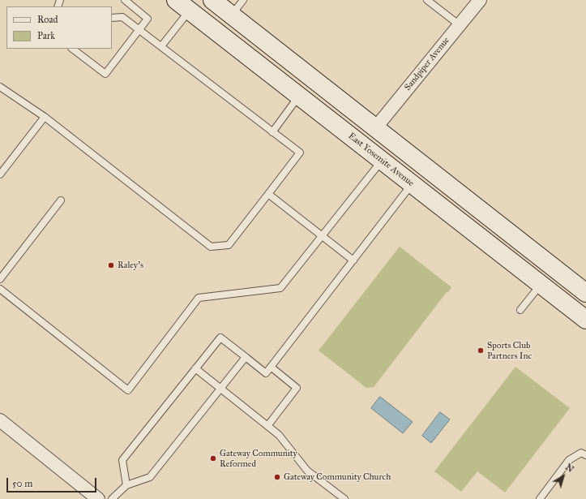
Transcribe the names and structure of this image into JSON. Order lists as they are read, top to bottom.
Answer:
{
  "streets": {
    "main road": ["East Yosemite Avenue"],
    "street": ["Sandpiper Avenue"]
  },
  "places": [
    "Raley's",
    "Sports Club Partners Inc",
    "Gateway Community Reformed",
    "Gateway Community Church"
  ],
  "legend": ["Road", "Park"],
  "scale_bar": "50 m",
  "north": "top right"
}
